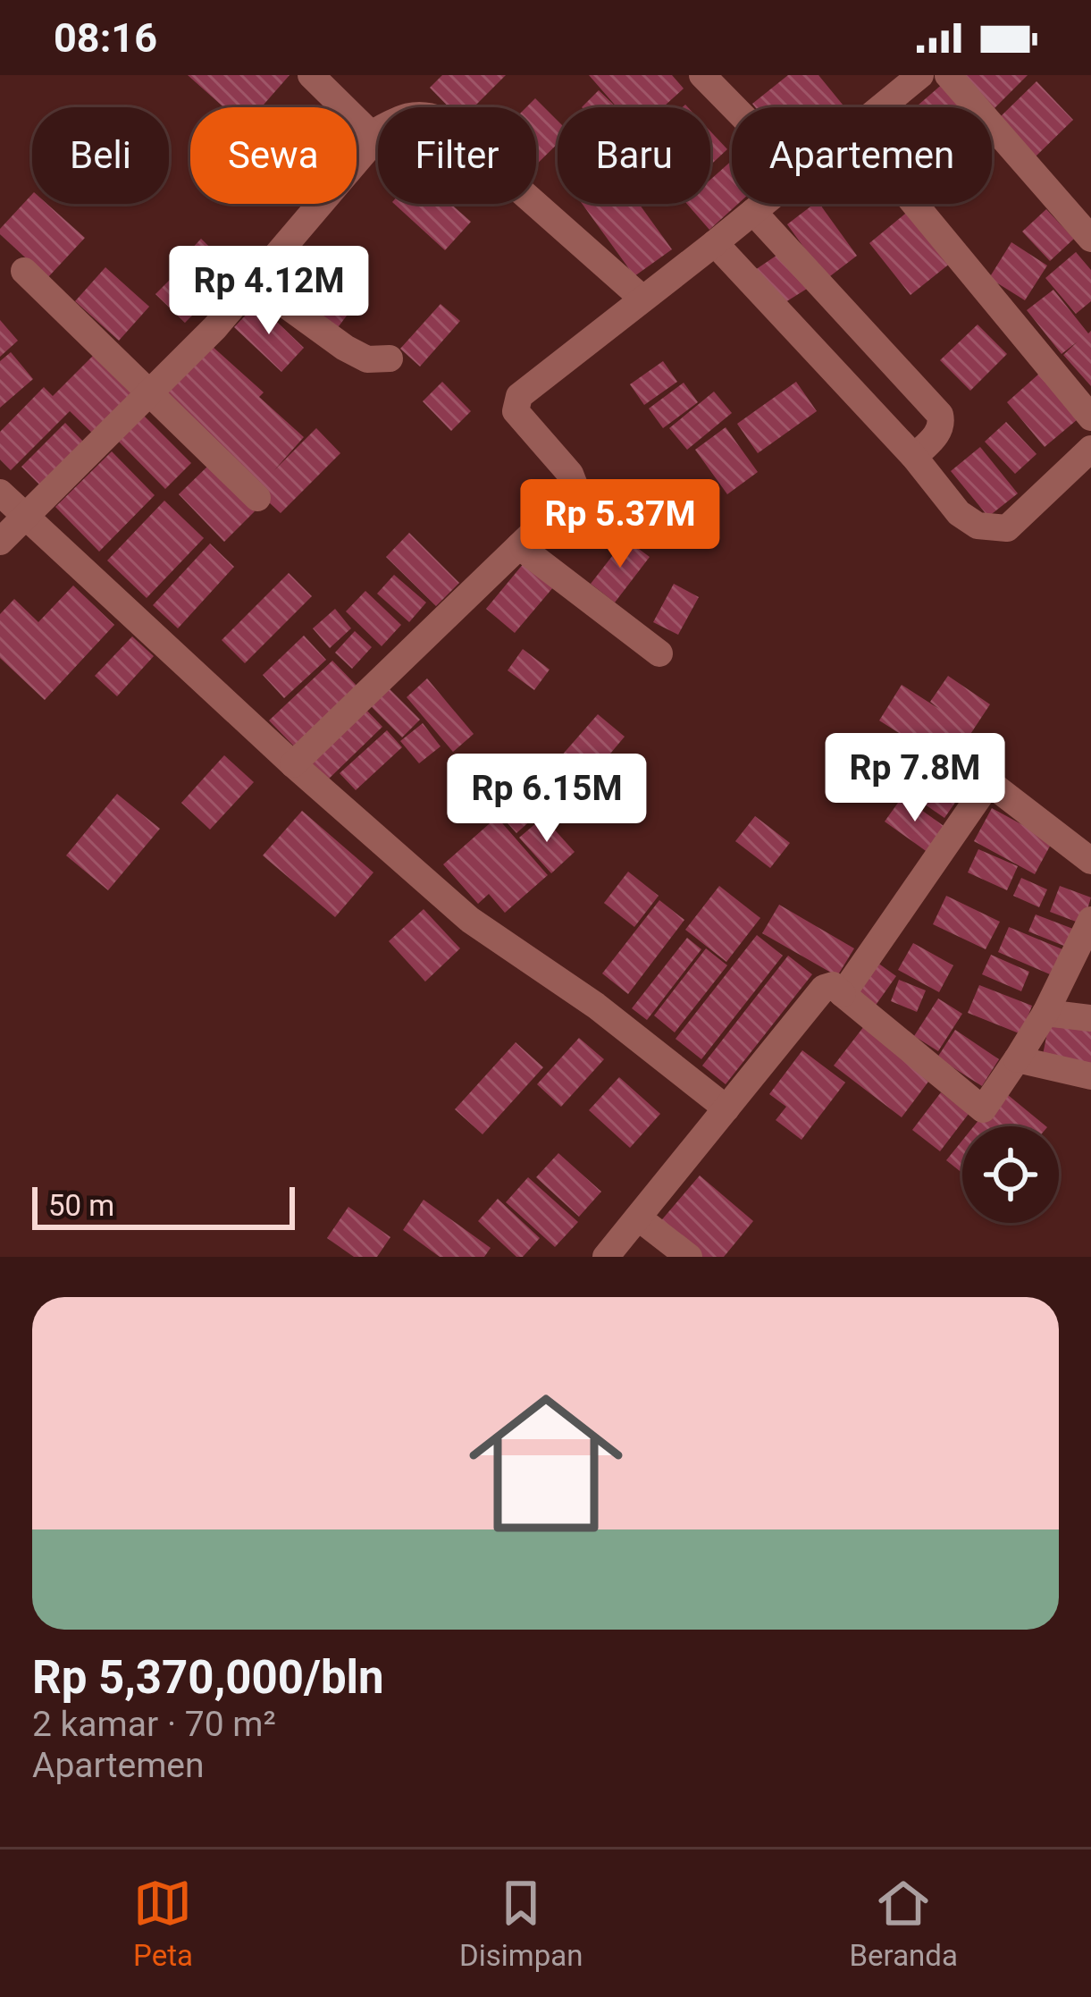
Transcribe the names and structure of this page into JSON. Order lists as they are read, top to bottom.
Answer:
{
  "scale_bar": "50 m",
  "page": {
    "status": "08:16",
    "chip": [
      "Beli",
      "Sewa",
      "Filter",
      "Baru",
      "Apartemen"
    ],
    "price": [
      "Rp 4.12M",
      "Rp 5.37M",
      "Rp 7.8M",
      "Rp 6.15M"
    ],
    "scale": "50 m",
    "list": [
      {
        "name": "Rp 5,370,000/bln",
        "note": "2 kamar · 70 m² · Apartemen"
      }
    ],
    "tabs": ["Peta", "Disimpan", "Beranda"]
  }
}
